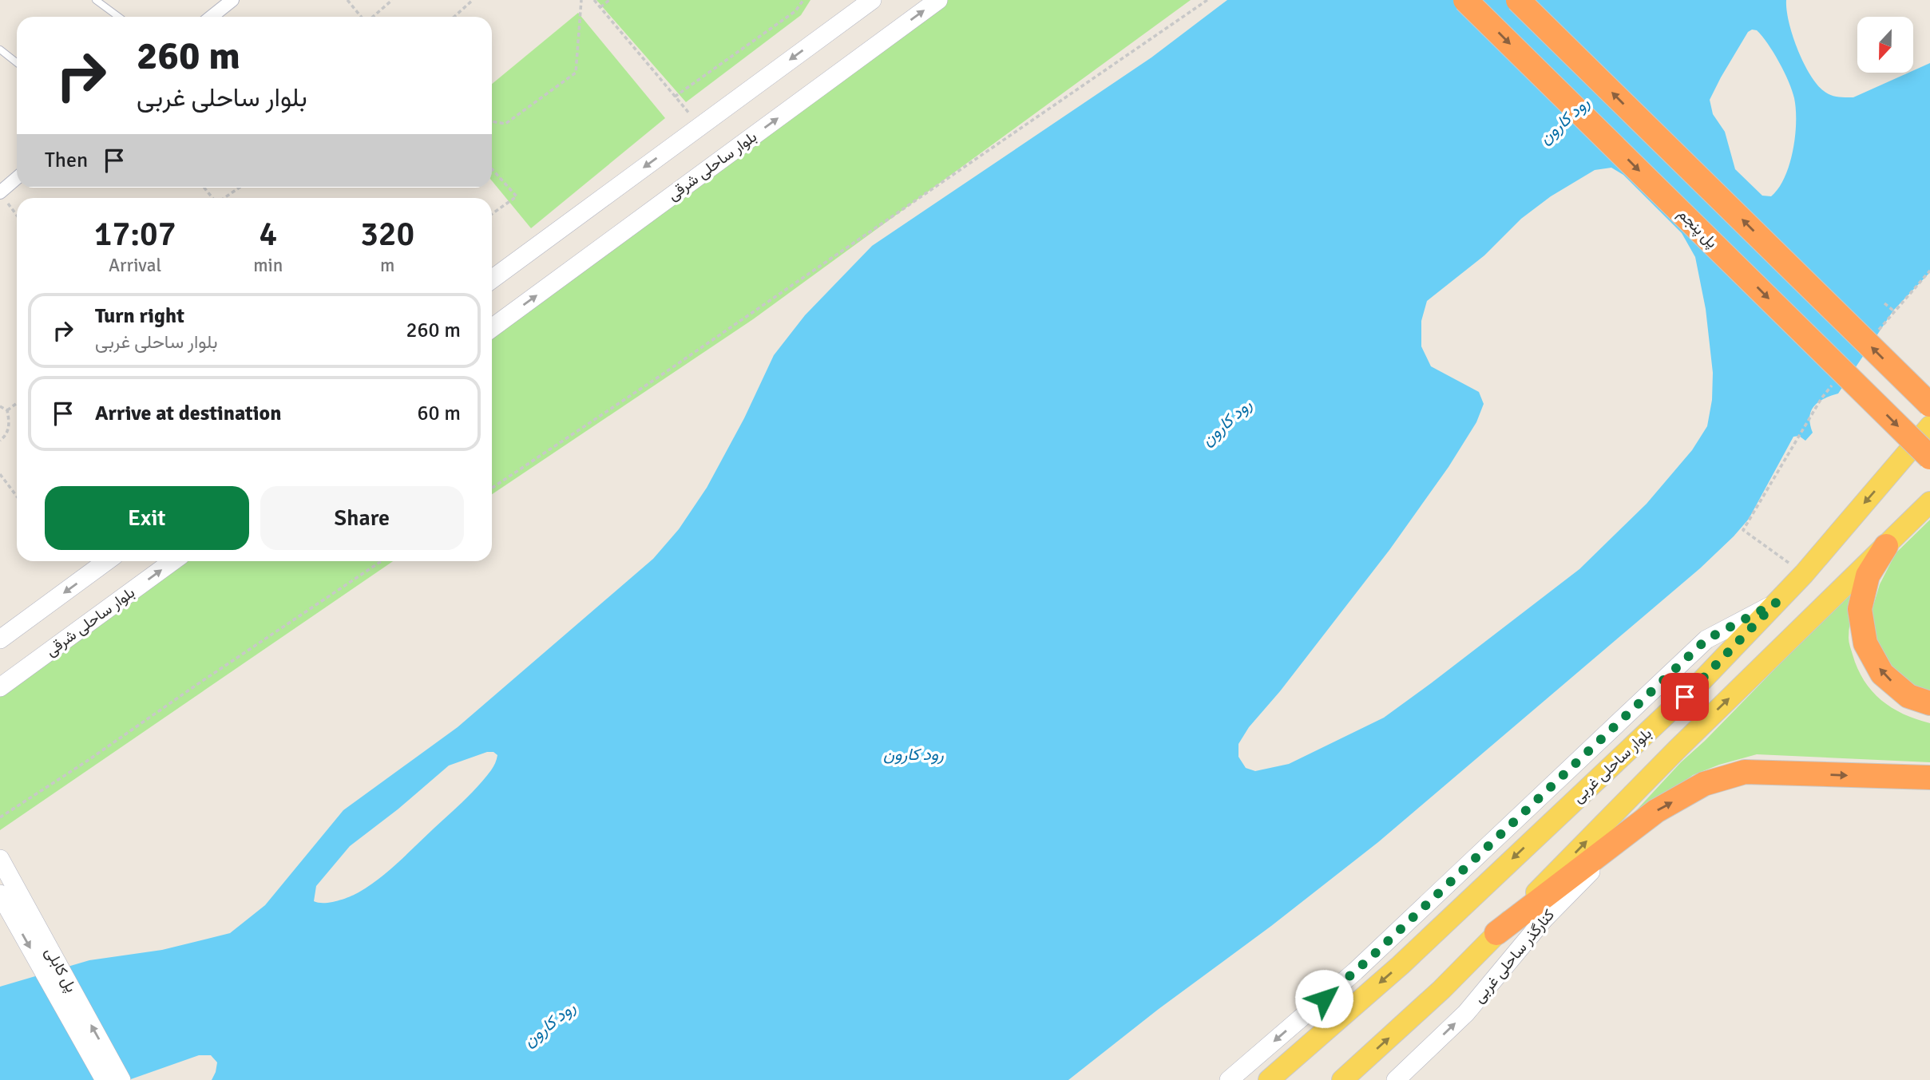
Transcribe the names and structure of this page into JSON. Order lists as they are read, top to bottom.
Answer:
{
  "streets": {
    "highway": ["پل پنجم"],
    "main road": [
      "بلوار ساحلی شرقی",
      "بلوار ساحلی غربی",
      "کنارگذر ساحلی غربی",
      "پل کابلی"
    ]
  },
  "water": ["رود کارون"],
  "north": "bottom",
  "page": {
    "turn": ["260 m", "بلوار ساحلی غربی"],
    "then": "Then",
    "eta": [
      "17:07",
      "Arrival",
      "4",
      "min",
      "320",
      "m"
    ],
    "list": [
      {
        "name": "Turn right",
        "note": "بلوار ساحلی غربی",
        "value": "260 m"
      },
      {
        "name": "Arrive at destination",
        "value": "60 m"
      }
    ],
    "buttons": ["Exit", "Share"]
  }
}
